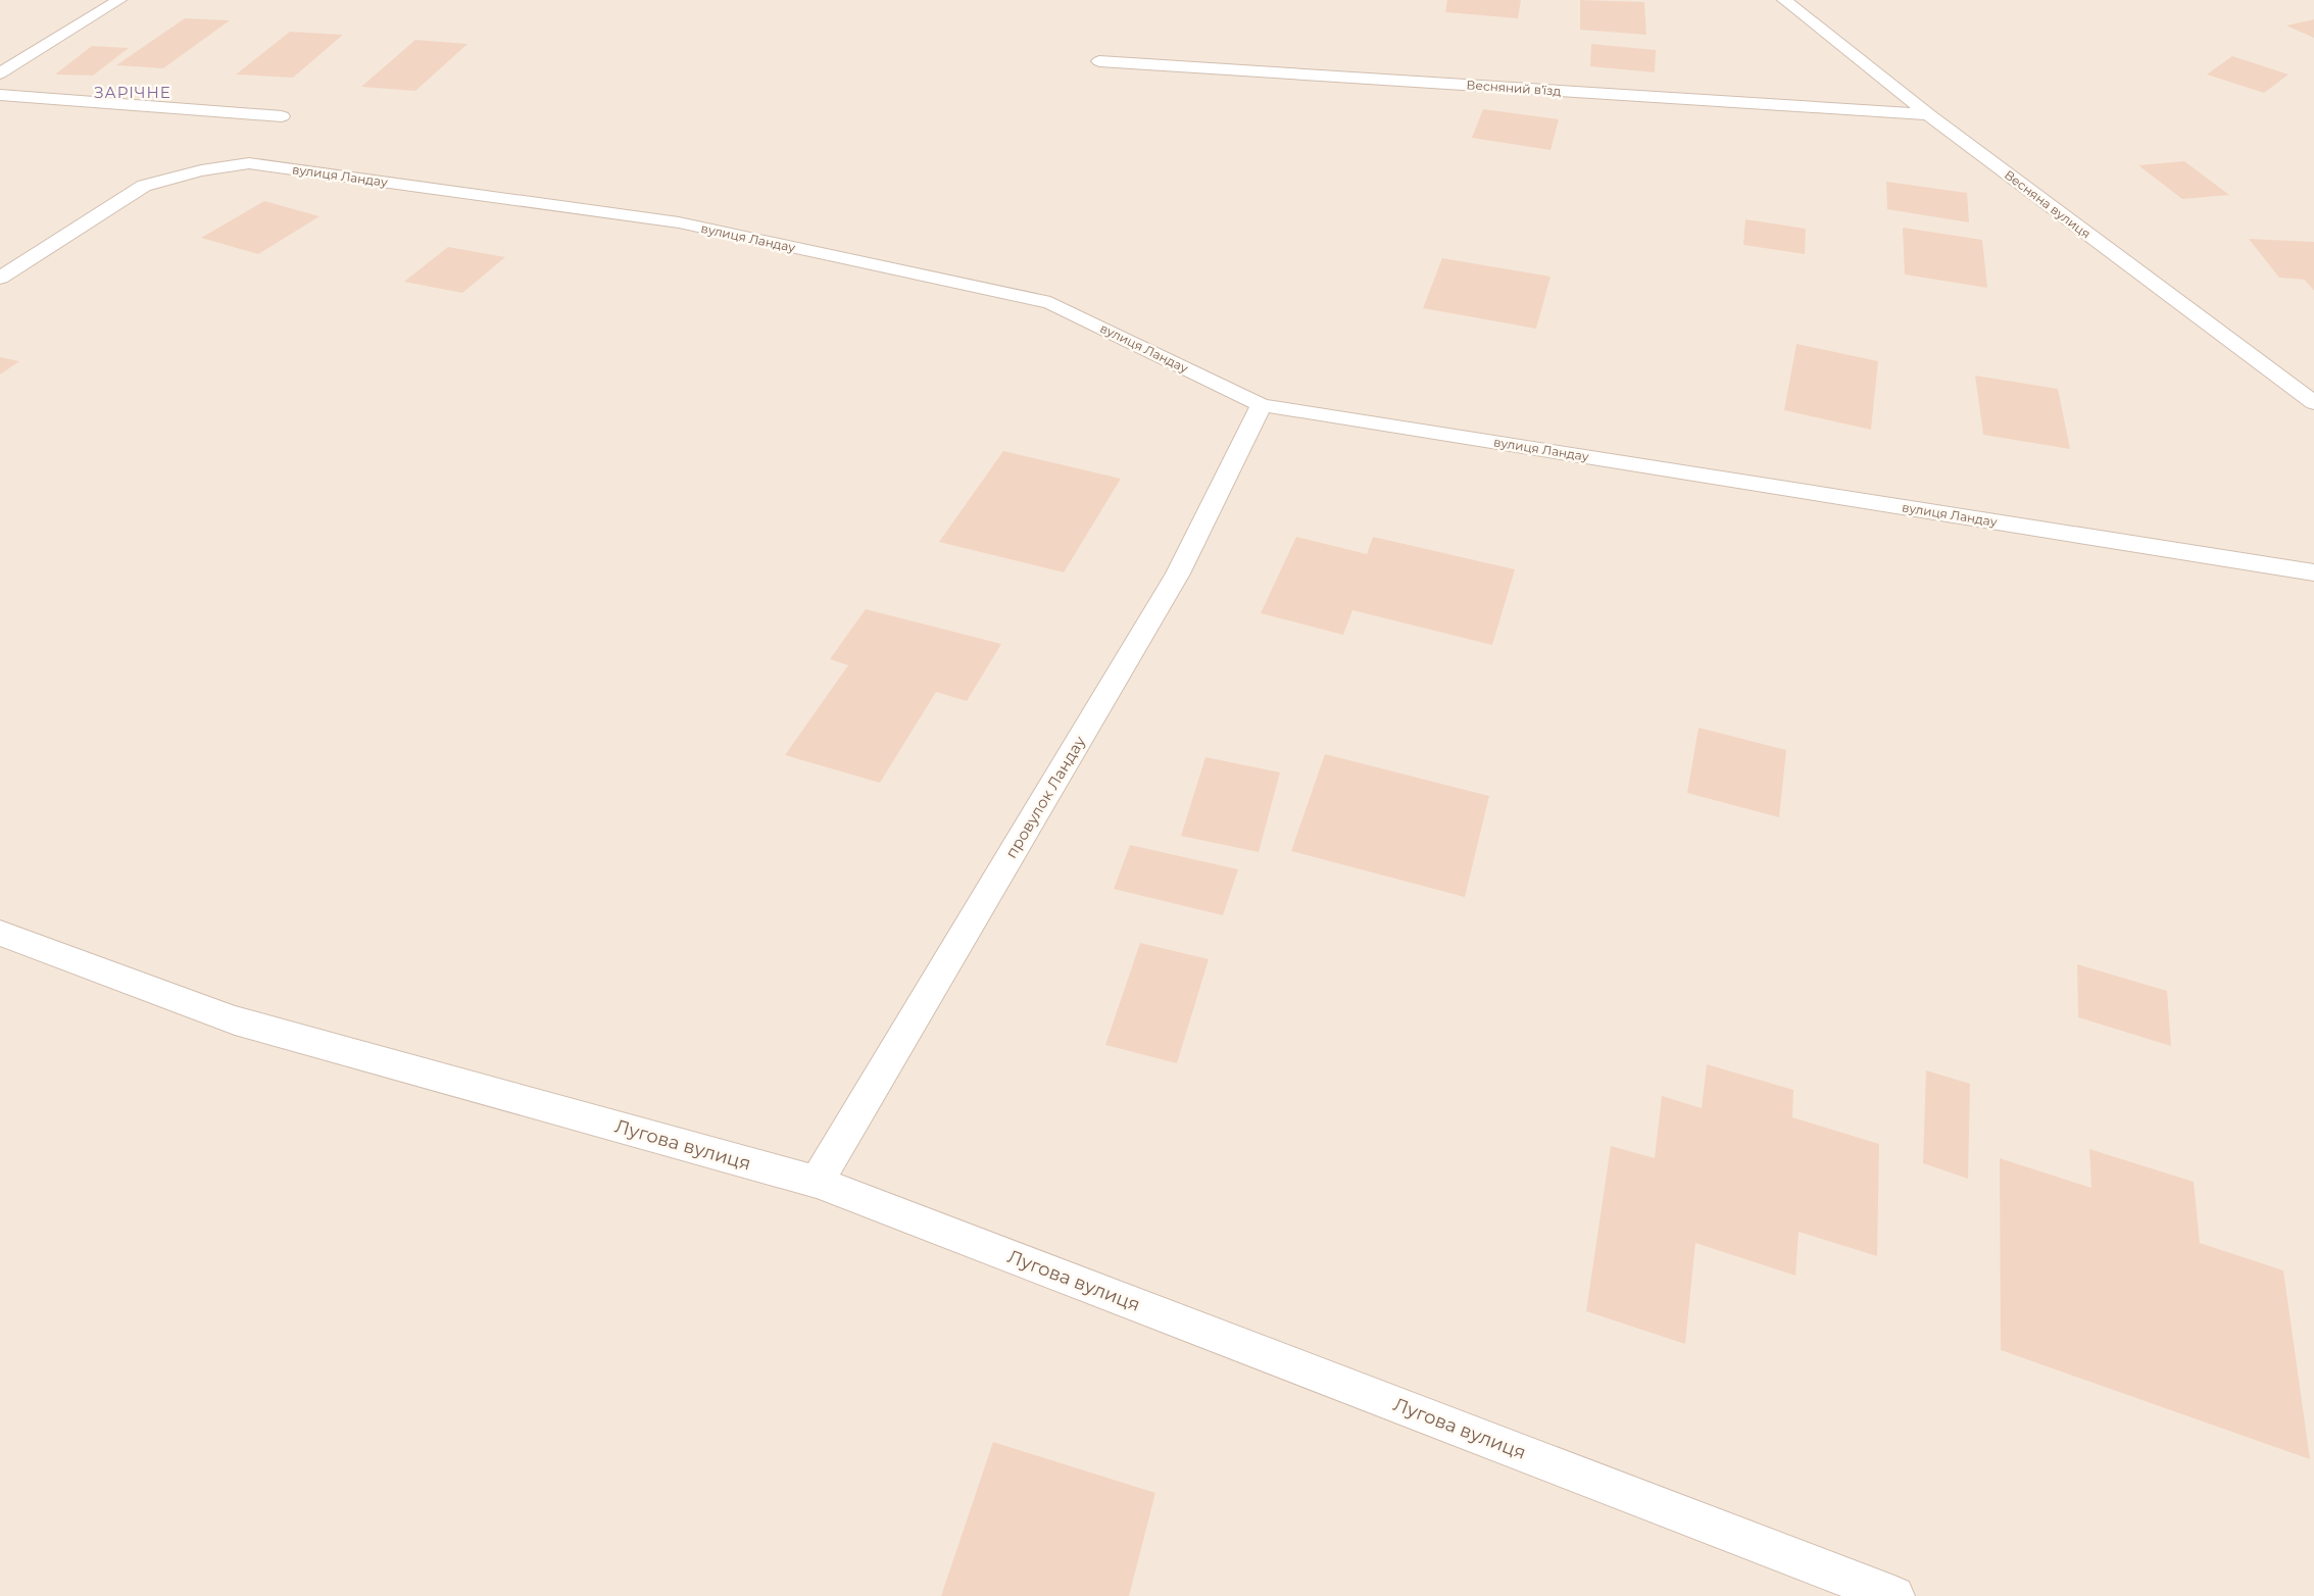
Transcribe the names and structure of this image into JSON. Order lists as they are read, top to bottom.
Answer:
{
  "streets": {
    "street": [
      "Весняний вʼїзд",
      "вулиця Ландау",
      "Весняна вулиця",
      "провулок Ландау",
      "Лугова вулиця"
    ]
  },
  "crossings": [
    ["Весняний вʼїзд", "Весняна вулиця"],
    ["вулиця Ландау", "провулок Ландау"],
    ["провулок Ландау", "Лугова вулиця"]
  ],
  "districts": ["ЗАРІЧНЕ"]
}
